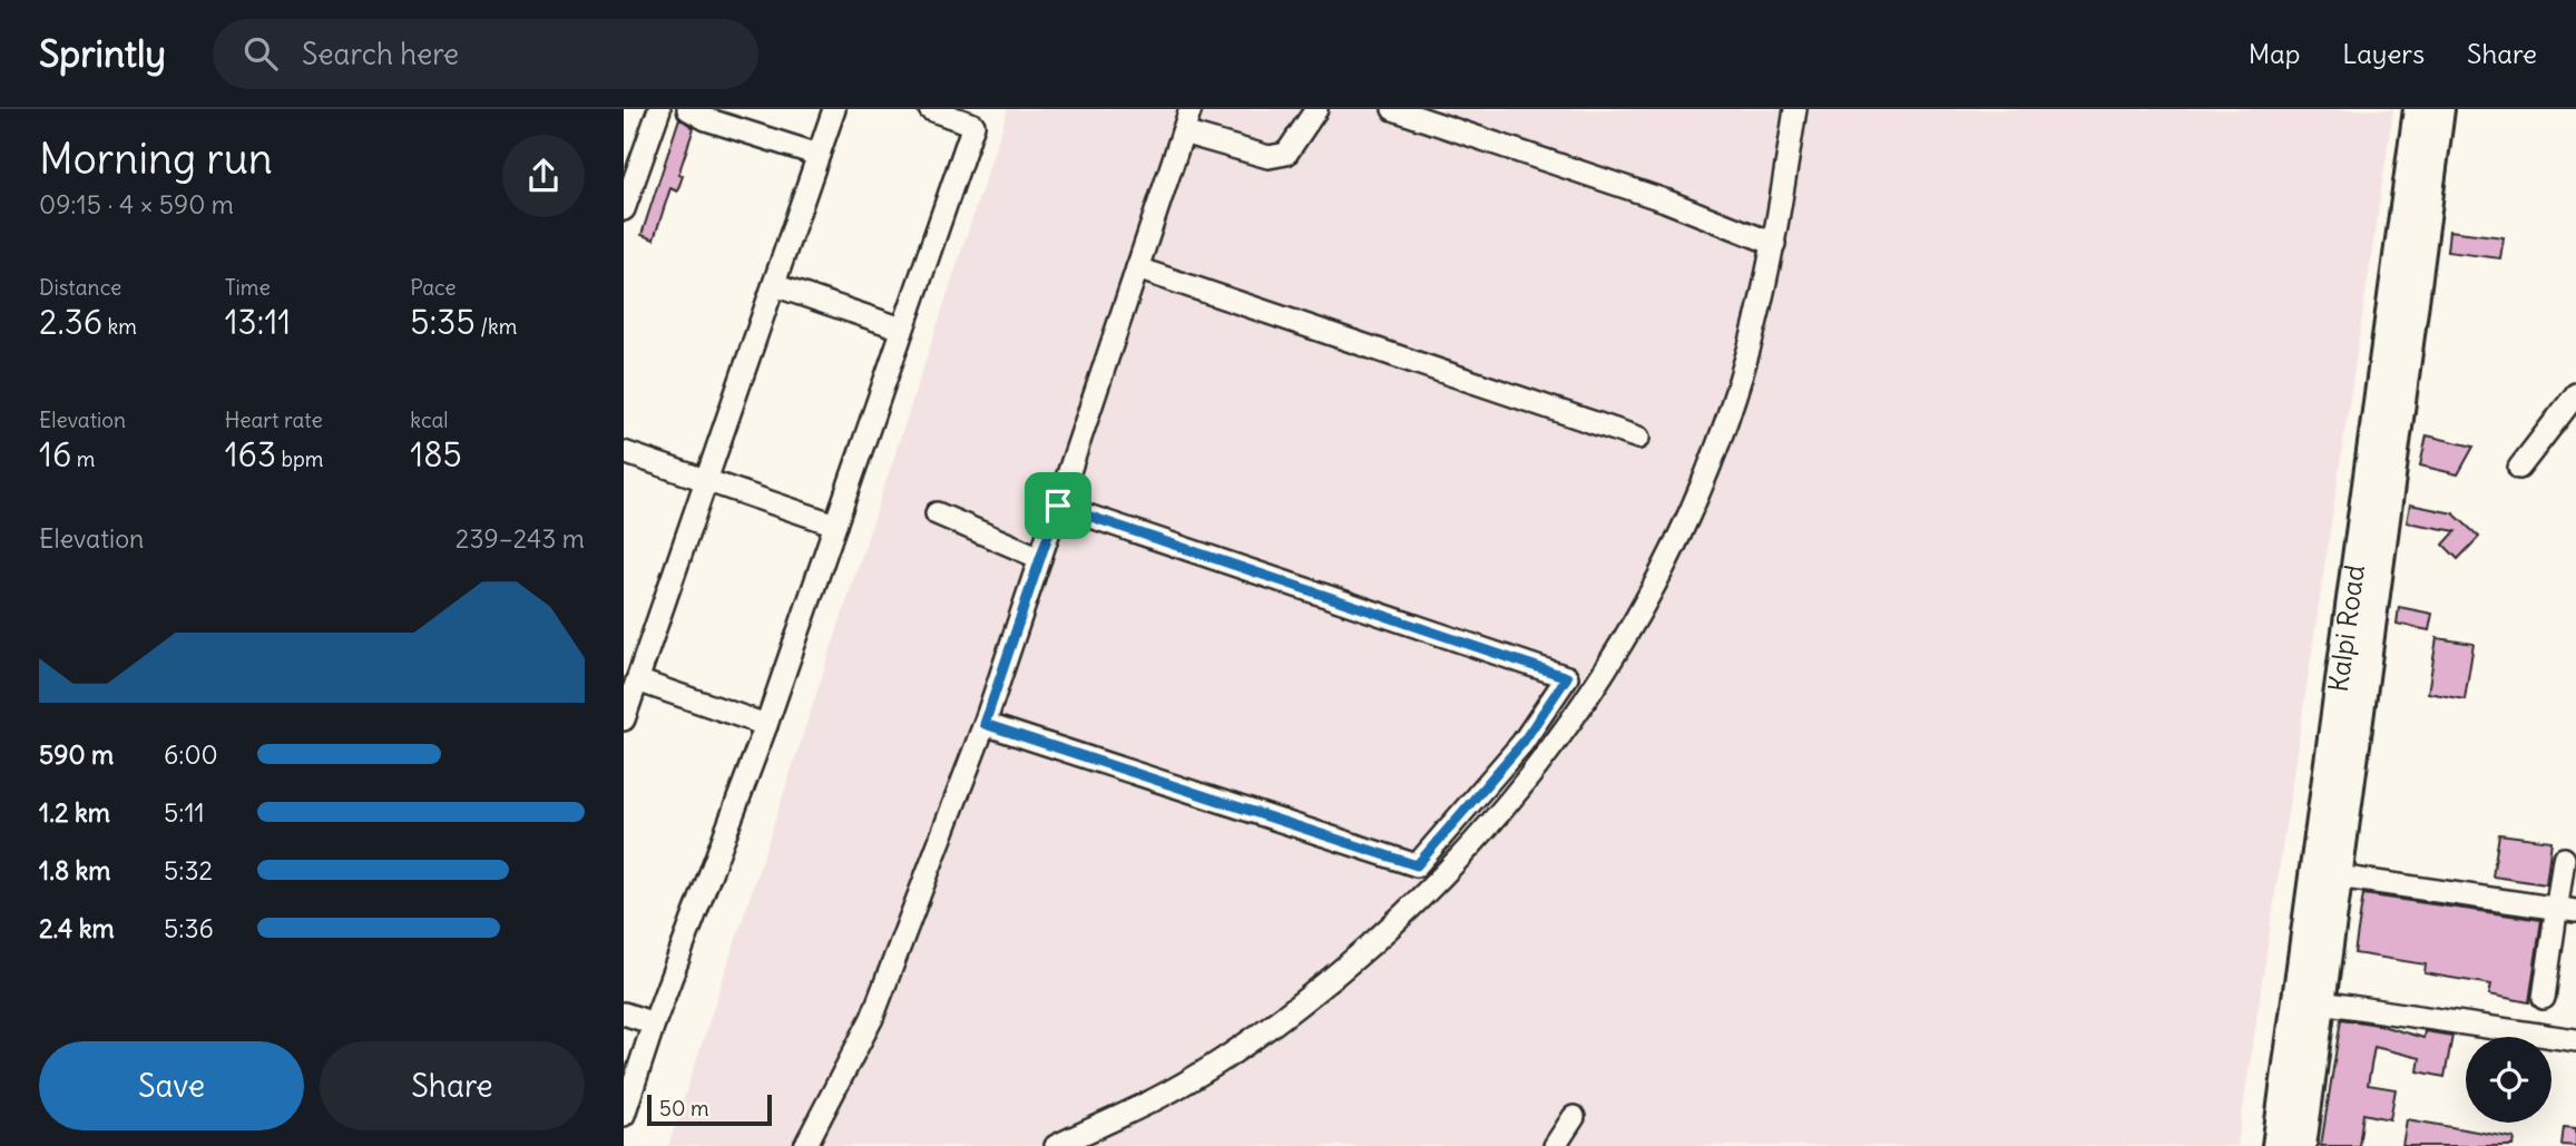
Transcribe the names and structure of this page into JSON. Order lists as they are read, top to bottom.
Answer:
{
  "streets": {
    "main road": ["Kalpi Road"]
  },
  "scale_bar": "50 m",
  "page": {
    "header": "Sprintly",
    "search": "Search here",
    "nav": ["Map", "Layers", "Share"],
    "heading": ["Morning run", "09:15 · 4 × 590 m"],
    "stats": [
      ["Distance", "2.36 km"],
      ["Time", "13:11"],
      ["Pace", "5:35 /km"],
      ["Elevation", "16 m"],
      ["Heart rate", "163 bpm"],
      ["kcal", "185"]
    ],
    "chart": ["Elevation", "239–243 m"],
    "list": [
      {
        "name": "590 m",
        "note": "6:00"
      },
      {
        "name": "1.2 km",
        "note": "5:11"
      },
      {
        "name": "1.8 km",
        "note": "5:32"
      },
      {
        "name": "2.4 km",
        "note": "5:36"
      }
    ],
    "buttons": ["Save", "Share"],
    "scale": "50 m"
  }
}
